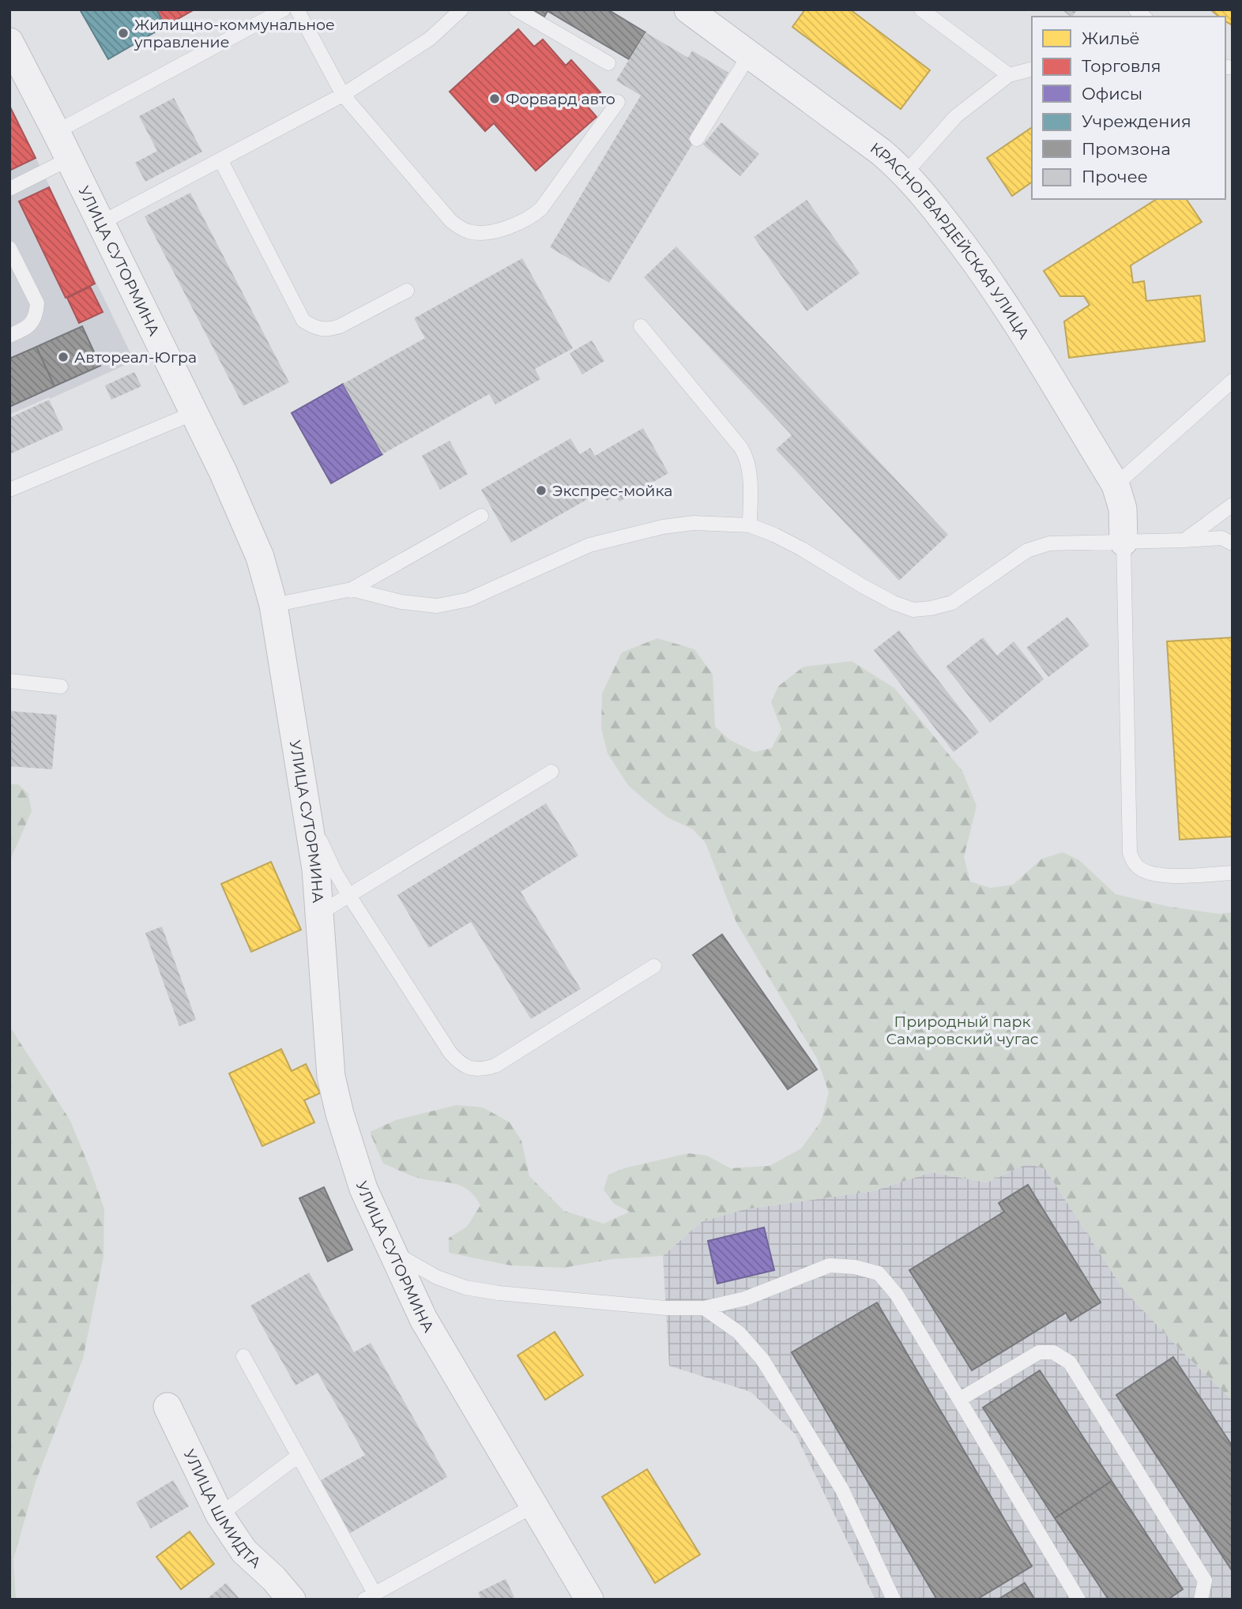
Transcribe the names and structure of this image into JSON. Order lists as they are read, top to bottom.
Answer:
{
  "streets": {
    "street": ["КРАСНОГВАРДЕЙСКАЯ УЛИЦА", "УЛИЦА СУТОРМИНА", "УЛИЦА ШМИДТА"]
  },
  "parks": ["Природный парк Самаровский чугас"],
  "places": [
    "Жилищно-коммунальное управление",
    "Форвард авто",
    "Автореал-Югра",
    "Экспрес-мойка"
  ],
  "legend": [
    "Жильё",
    "Торговля",
    "Офисы",
    "Учреждения",
    "Промзона",
    "Прочее"
  ]
}
